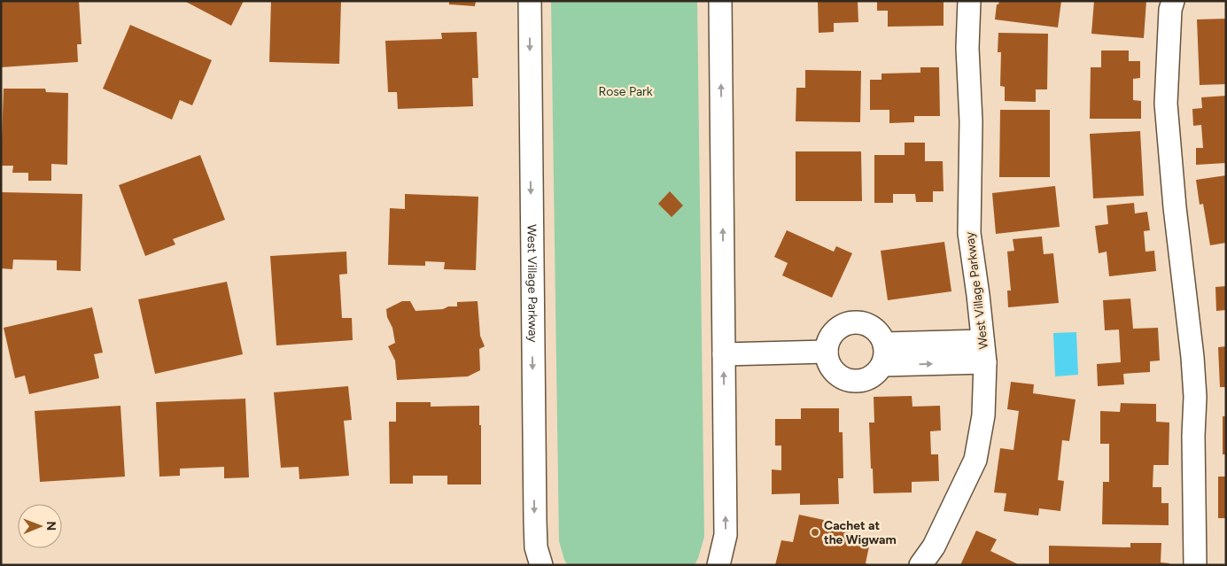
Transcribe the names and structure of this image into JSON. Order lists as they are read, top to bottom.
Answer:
{
  "streets": {
    "street": ["West Village Parkway"]
  },
  "parks": ["Rose Park"],
  "places": ["Cachet at the Wigwam"],
  "north": "right"
}
